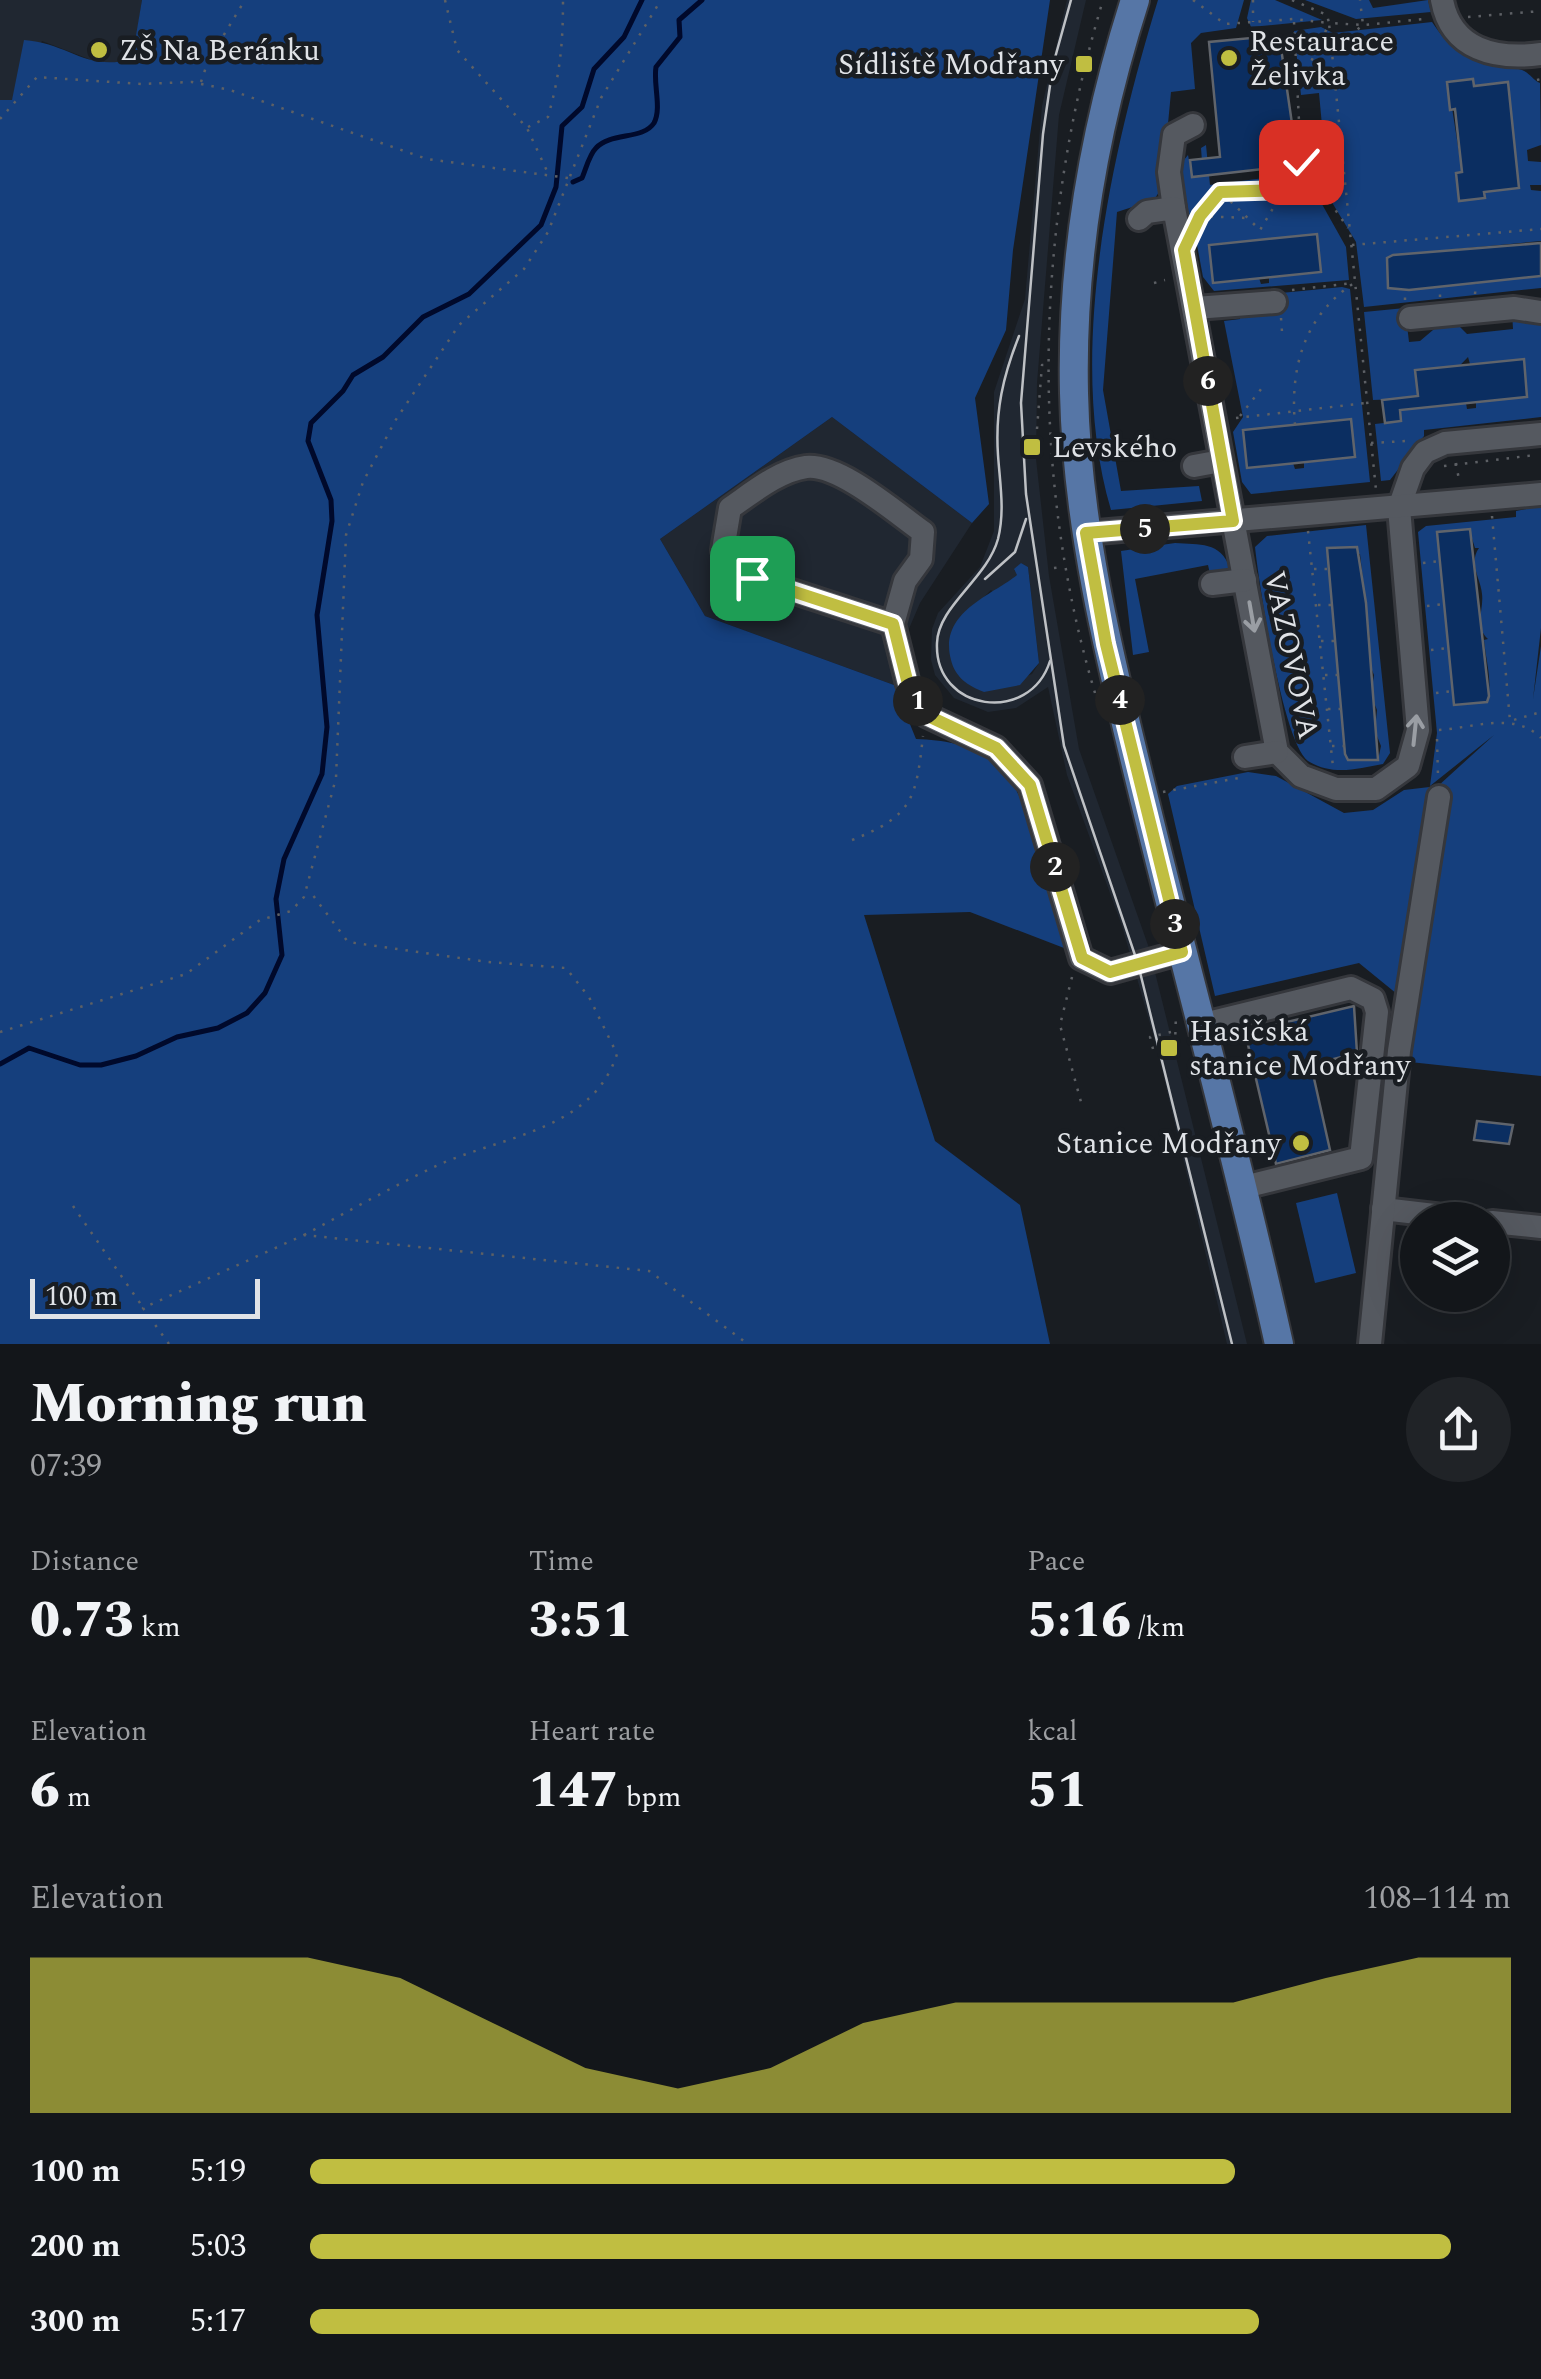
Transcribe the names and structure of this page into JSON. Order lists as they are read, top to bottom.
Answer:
{
  "streets": {
    "street": ["VAZOVOVA"]
  },
  "places": {
    "other": ["ZŠ Na Beránku", "Restaurace Želivka", "Stanice Modřany"],
    "transit": ["Sídliště Modřany", "Levského", "Hasičská stanice Modřany"]
  },
  "scale_bar": "100 m",
  "page": {
    "pins": [
      "6",
      "5",
      "4",
      "1",
      "2",
      "3"
    ],
    "scale": "100 m",
    "heading": ["Morning run", "07:39"],
    "stats": [
      ["Distance", "0.73 km"],
      ["Time", "3:51"],
      ["Pace", "5:16 /km"],
      ["Elevation", "6 m"],
      ["Heart rate", "147 bpm"],
      ["kcal", "51"]
    ],
    "chart": ["Elevation", "108–114 m"],
    "list": [
      {
        "name": "100 m",
        "note": "5:19"
      },
      {
        "name": "200 m",
        "note": "5:03"
      },
      {
        "name": "300 m",
        "note": "5:17"
      }
    ]
  }
}
